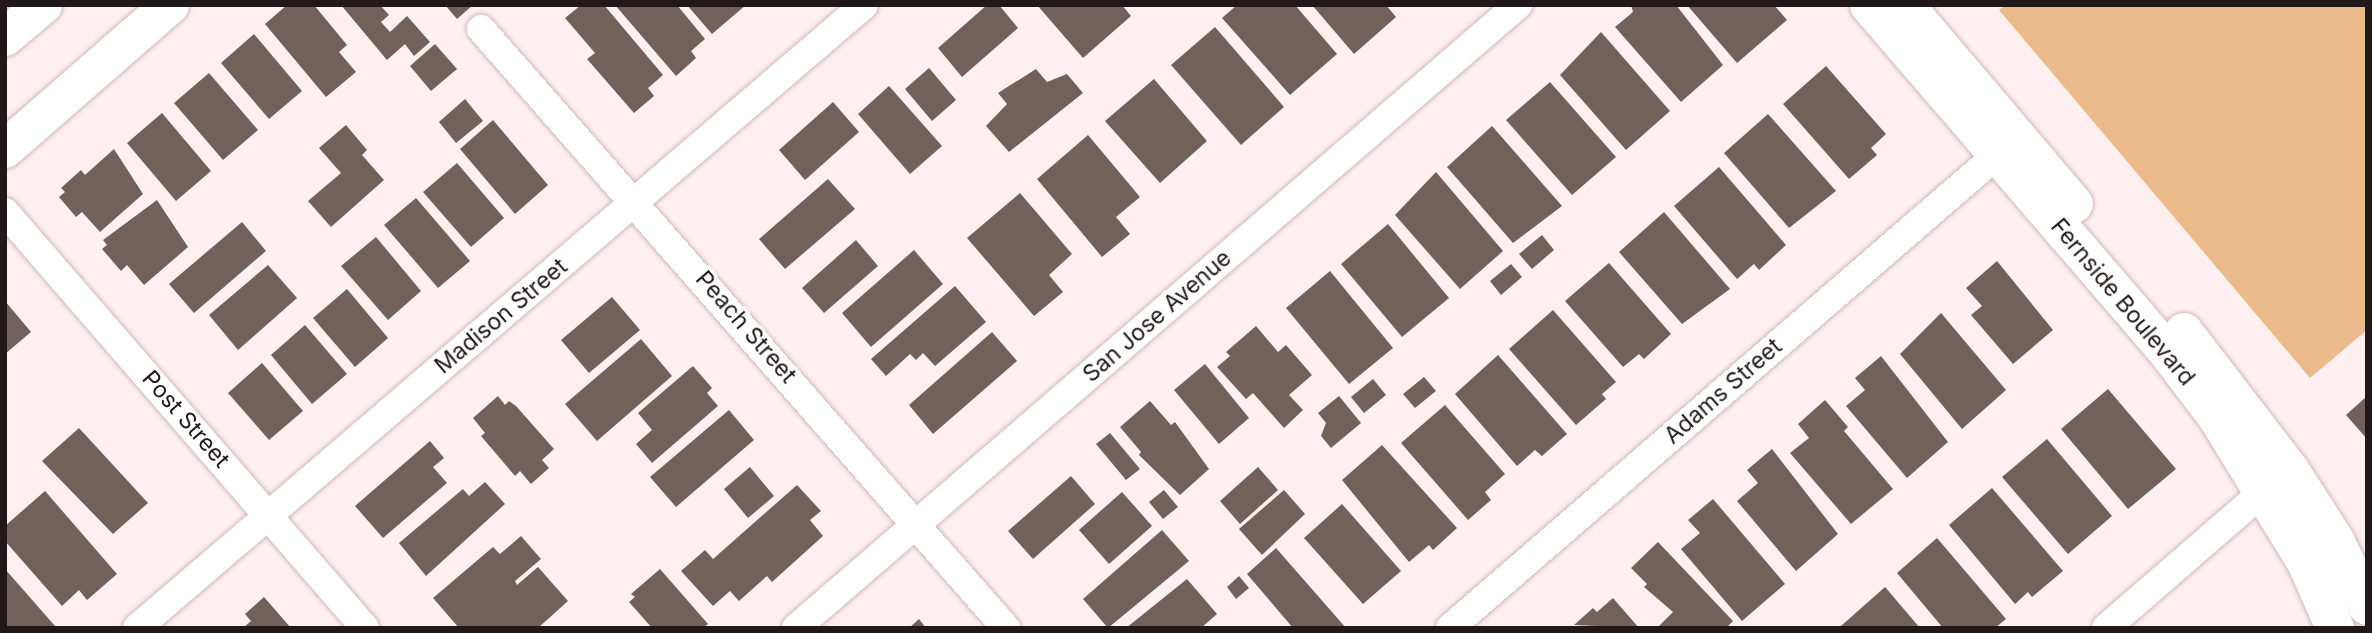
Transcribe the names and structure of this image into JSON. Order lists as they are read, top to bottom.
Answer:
{
  "streets": {
    "main road": ["Fernside Boulevard"],
    "street": [
      "Madison Street",
      "San Jose Avenue",
      "Peach Street",
      "Adams Street",
      "Post Street"
    ]
  },
  "crossings": [
    ["Fernside Boulevard", "Adams Street"],
    ["Madison Street", "Peach Street"],
    ["Madison Street", "Post Street"],
    ["San Jose Avenue", "Peach Street"]
  ]
}
